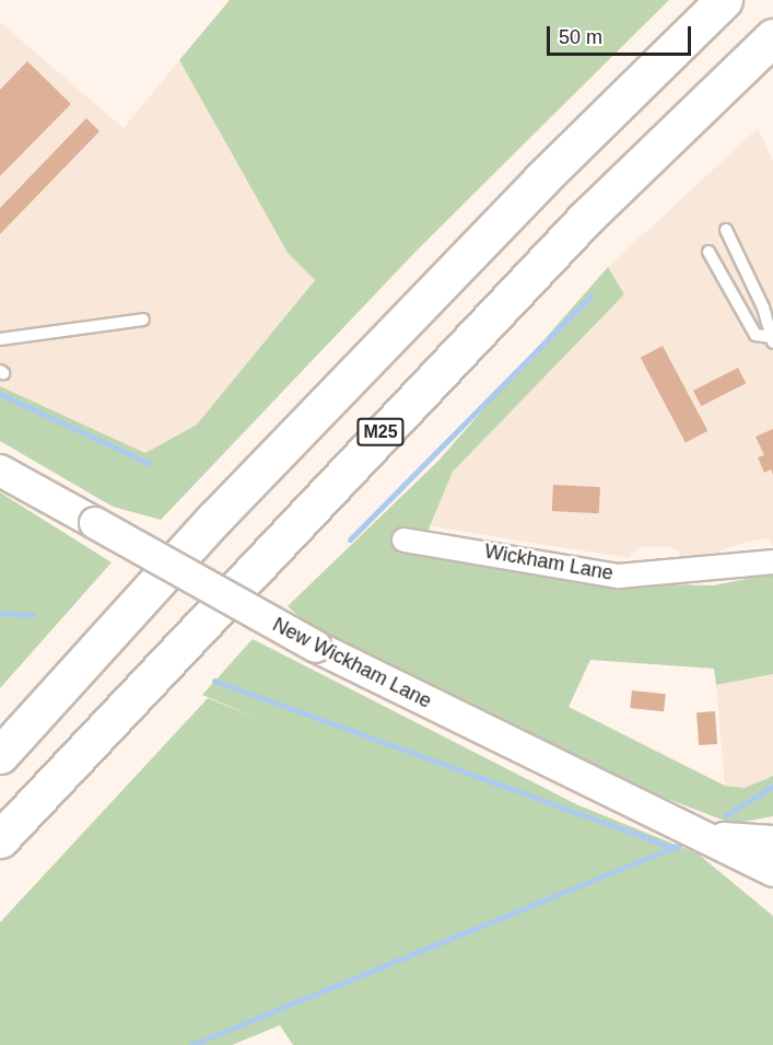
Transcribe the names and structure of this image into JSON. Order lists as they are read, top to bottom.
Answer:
{
  "streets": {
    "highway": ["M25"],
    "street": ["Wickham Lane", "New Wickham Lane"]
  },
  "scale_bar": "50 m"
}
